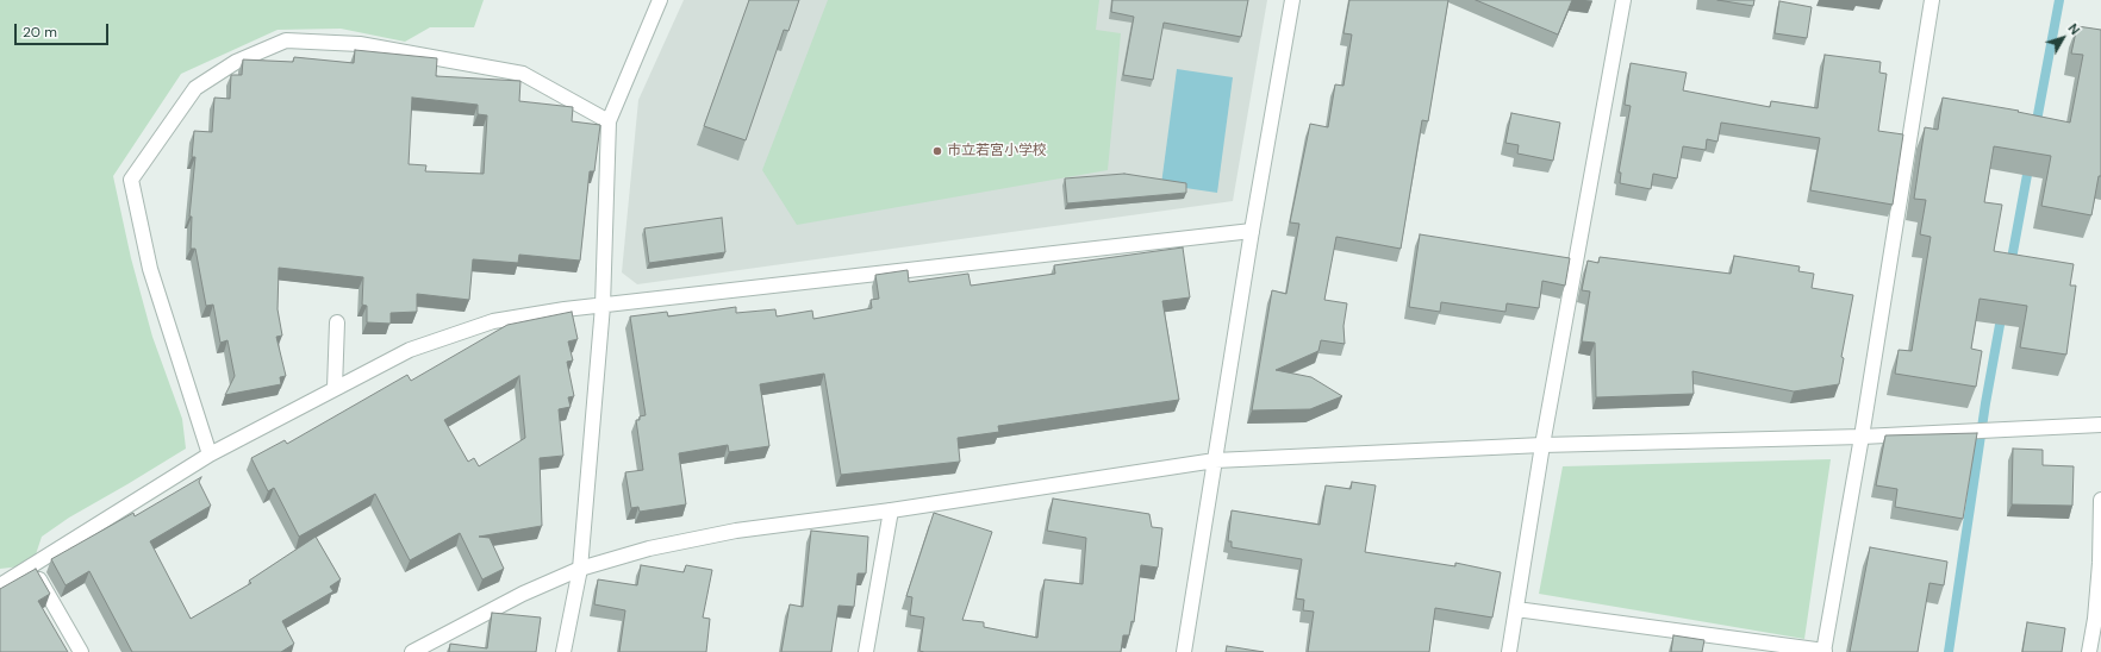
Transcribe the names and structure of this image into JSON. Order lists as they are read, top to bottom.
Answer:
{
  "places": ["市立若宮小学校"],
  "scale_bar": "20 m",
  "north": "top right"
}
